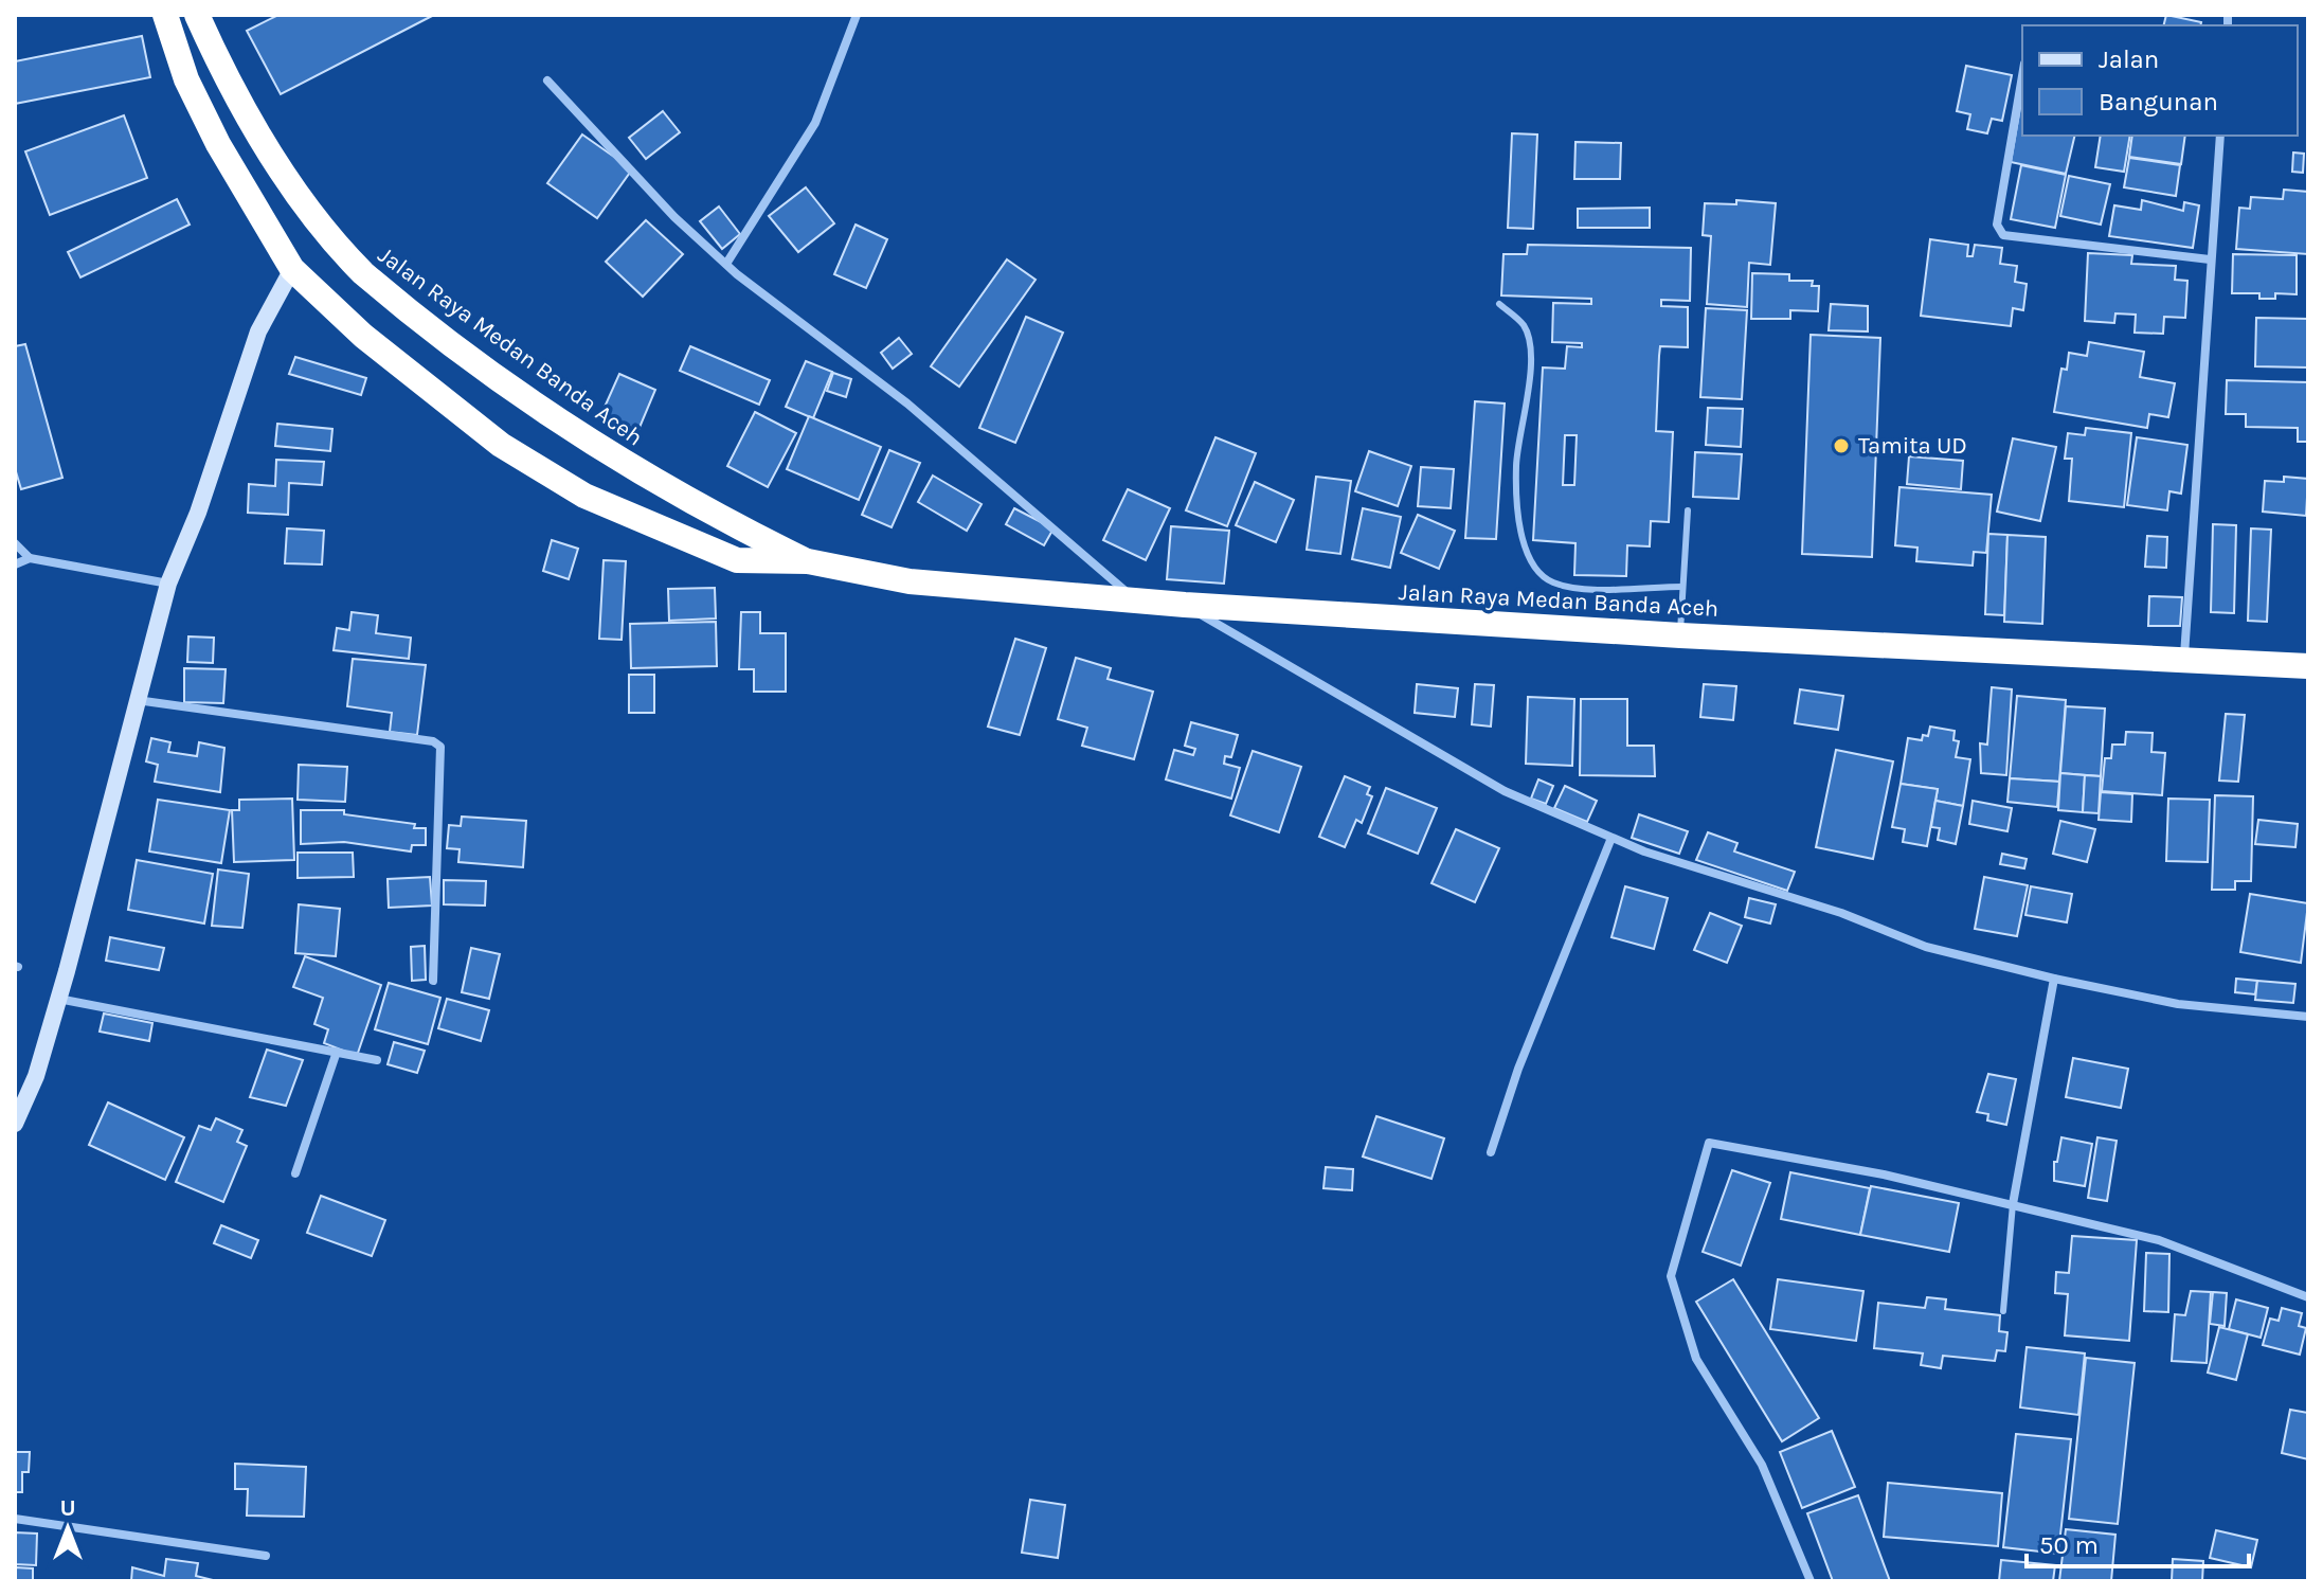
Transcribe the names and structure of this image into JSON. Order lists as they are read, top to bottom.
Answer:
{
  "streets": {
    "highway": ["Jalan Raya Medan Banda Aceh"]
  },
  "places": ["Tamita UD"],
  "legend": ["Jalan", "Bangunan"],
  "scale_bar": "50 m",
  "north": "top"
}
